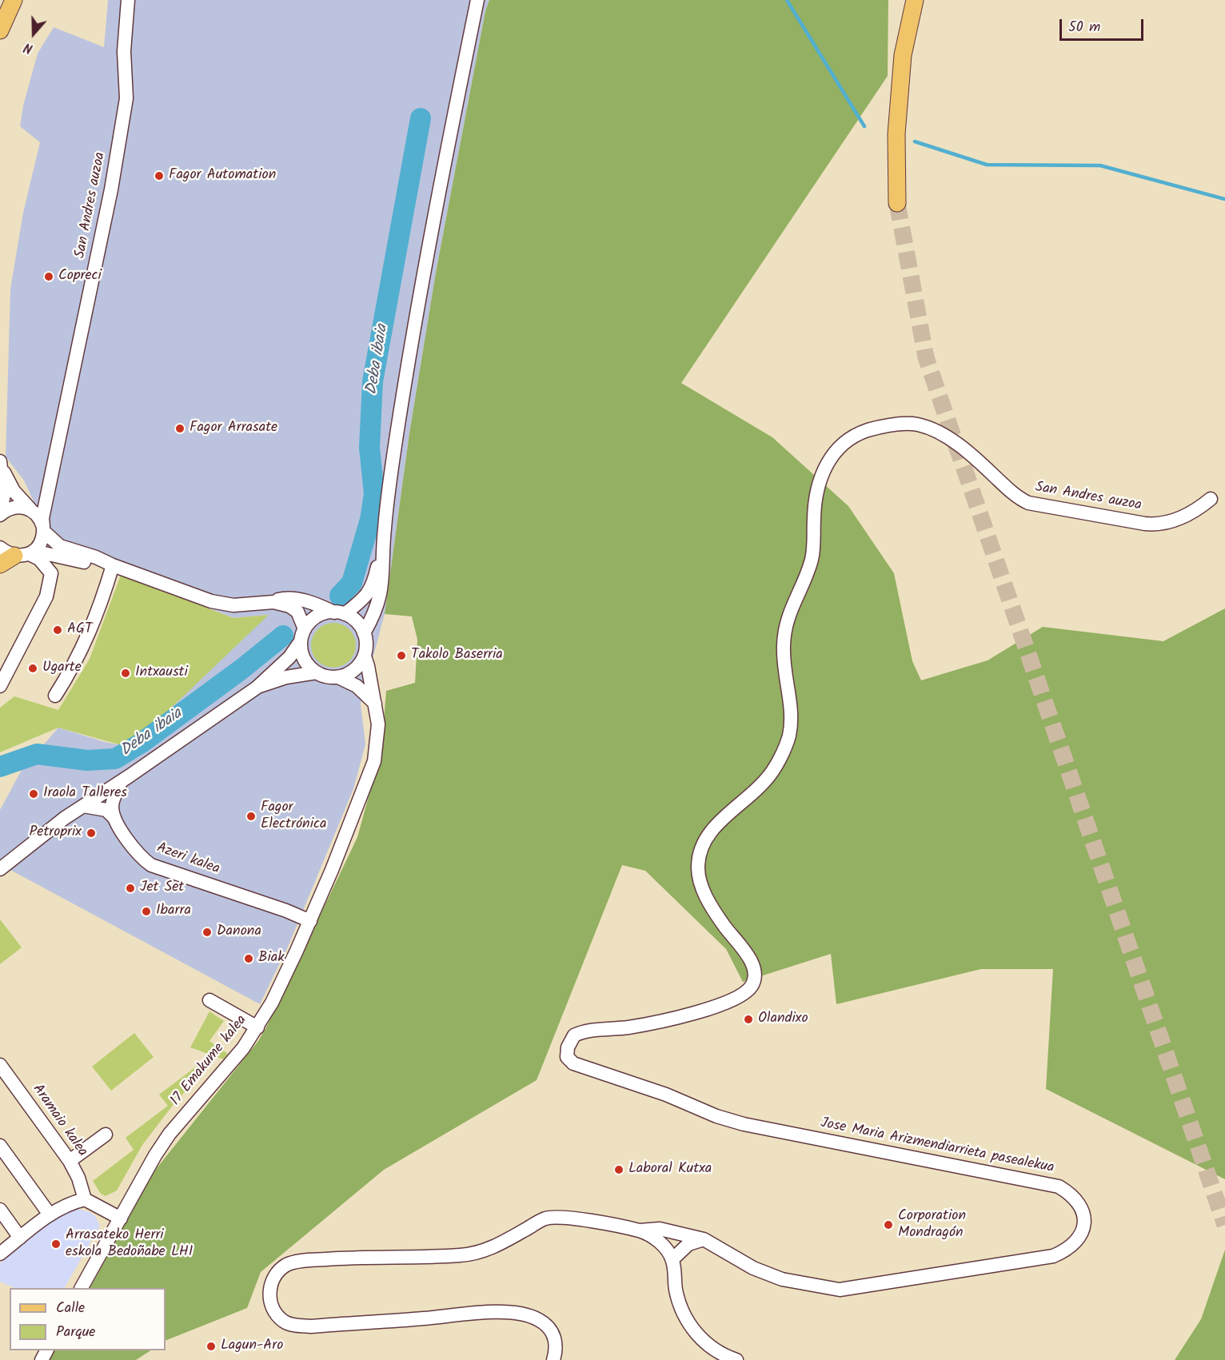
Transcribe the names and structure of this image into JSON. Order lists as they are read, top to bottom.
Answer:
{
  "streets": {
    "street": [
      "San Andres auzoa",
      "Azeri kalea",
      "17 Emakume kalea",
      "Aramaio kalea",
      "Jose Maria Arizmendiarrieta pasealekua"
    ]
  },
  "crossings": [
    ["San Andres auzoa", "Jose Maria Arizmendiarrieta pasealekua"],
    ["Azeri kalea", "17 Emakume kalea"]
  ],
  "water": ["Deba ibaia"],
  "places": [
    "Fagor Automation",
    "Copreci",
    "Fagor Arrasate",
    "AGT",
    "Takolo Baserria",
    "Ugarte",
    "Intxausti",
    "Iraola Talleres",
    "Fagor Electrónica",
    "Petroprix",
    "Jet Set",
    "Ibarra",
    "Danona",
    "Biak",
    "Olandixo",
    "Laboral Kutxa",
    "Corporation Mondragón",
    "Arrasateko Herri eskola Bedoñabe LHI",
    "Lagun-Aro"
  ],
  "legend": ["Calle", "Parque"],
  "scale_bar": "50 m",
  "north": "bottom"
}
